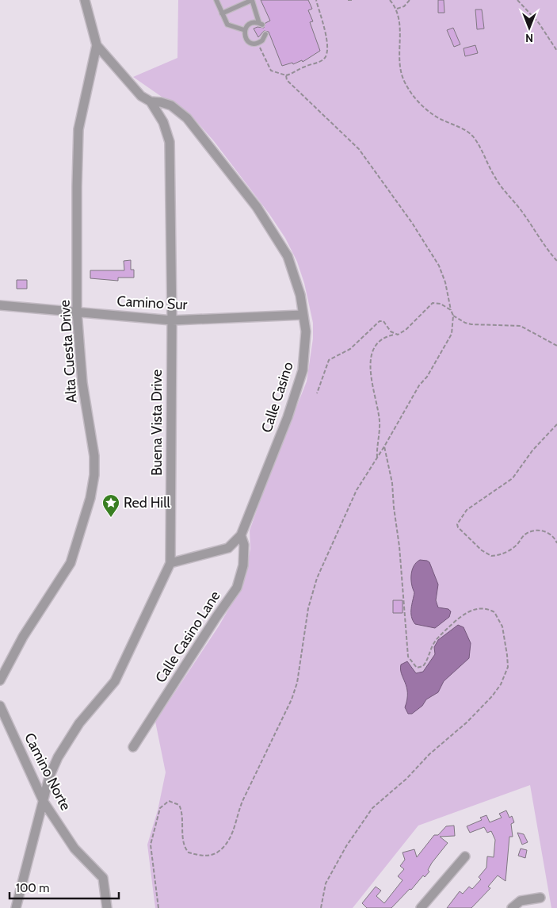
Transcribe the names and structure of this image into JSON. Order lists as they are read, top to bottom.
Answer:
{
  "streets": {
    "street": [
      "Camino Sur",
      "Alta Cuesta Drive",
      "Calle Casino",
      "Buena Vista Drive",
      "Calle Casino Lane",
      "Camino Norte"
    ]
  },
  "crossings": [
    ["Camino Sur", "Alta Cuesta Drive"],
    ["Camino Sur", "Calle Casino"],
    ["Camino Sur", "Buena Vista Drive"],
    ["Alta Cuesta Drive", "Buena Vista Drive"],
    ["Calle Casino", "Buena Vista Drive"],
    ["Calle Casino", "Calle Casino Lane"],
    ["Buena Vista Drive", "Camino Norte"]
  ],
  "places": {
    "place": ["Red Hill"]
  },
  "scale_bar": "100 m",
  "north": "bottom"
}
